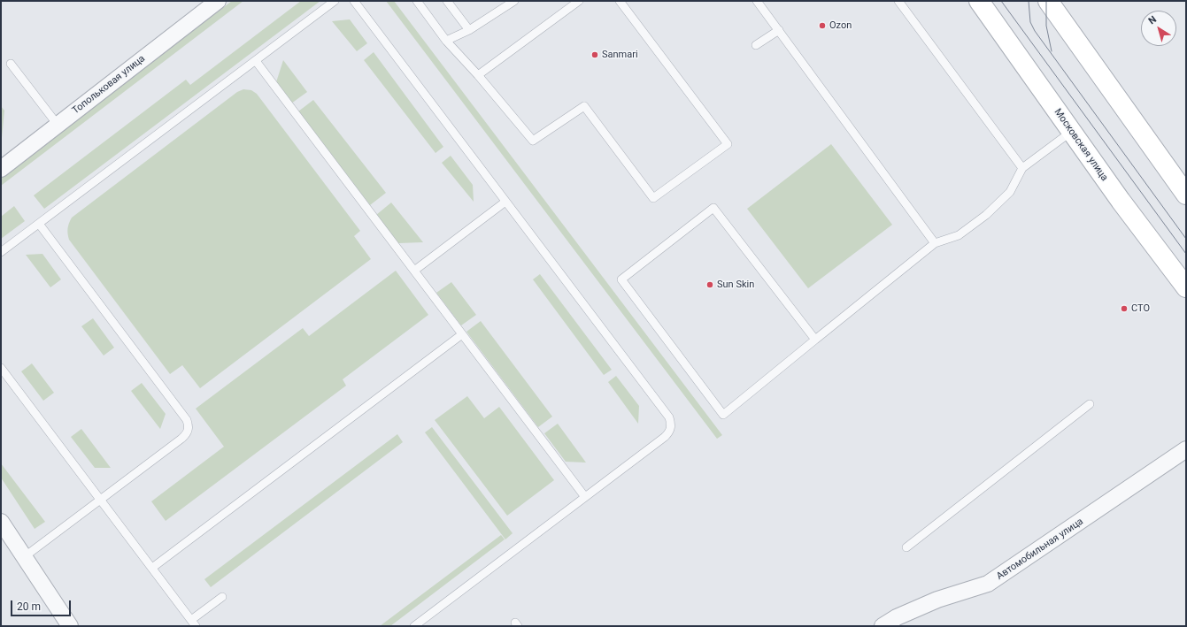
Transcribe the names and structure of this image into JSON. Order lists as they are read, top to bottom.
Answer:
{
  "streets": {
    "street": ["Топольковая улица", "Московская улица", "Автомобильная улица"]
  },
  "places": [
    "Ozon",
    "Sanmari",
    "Sun Skin",
    "СТО"
  ],
  "scale_bar": "20 m",
  "north": "top left"
}
